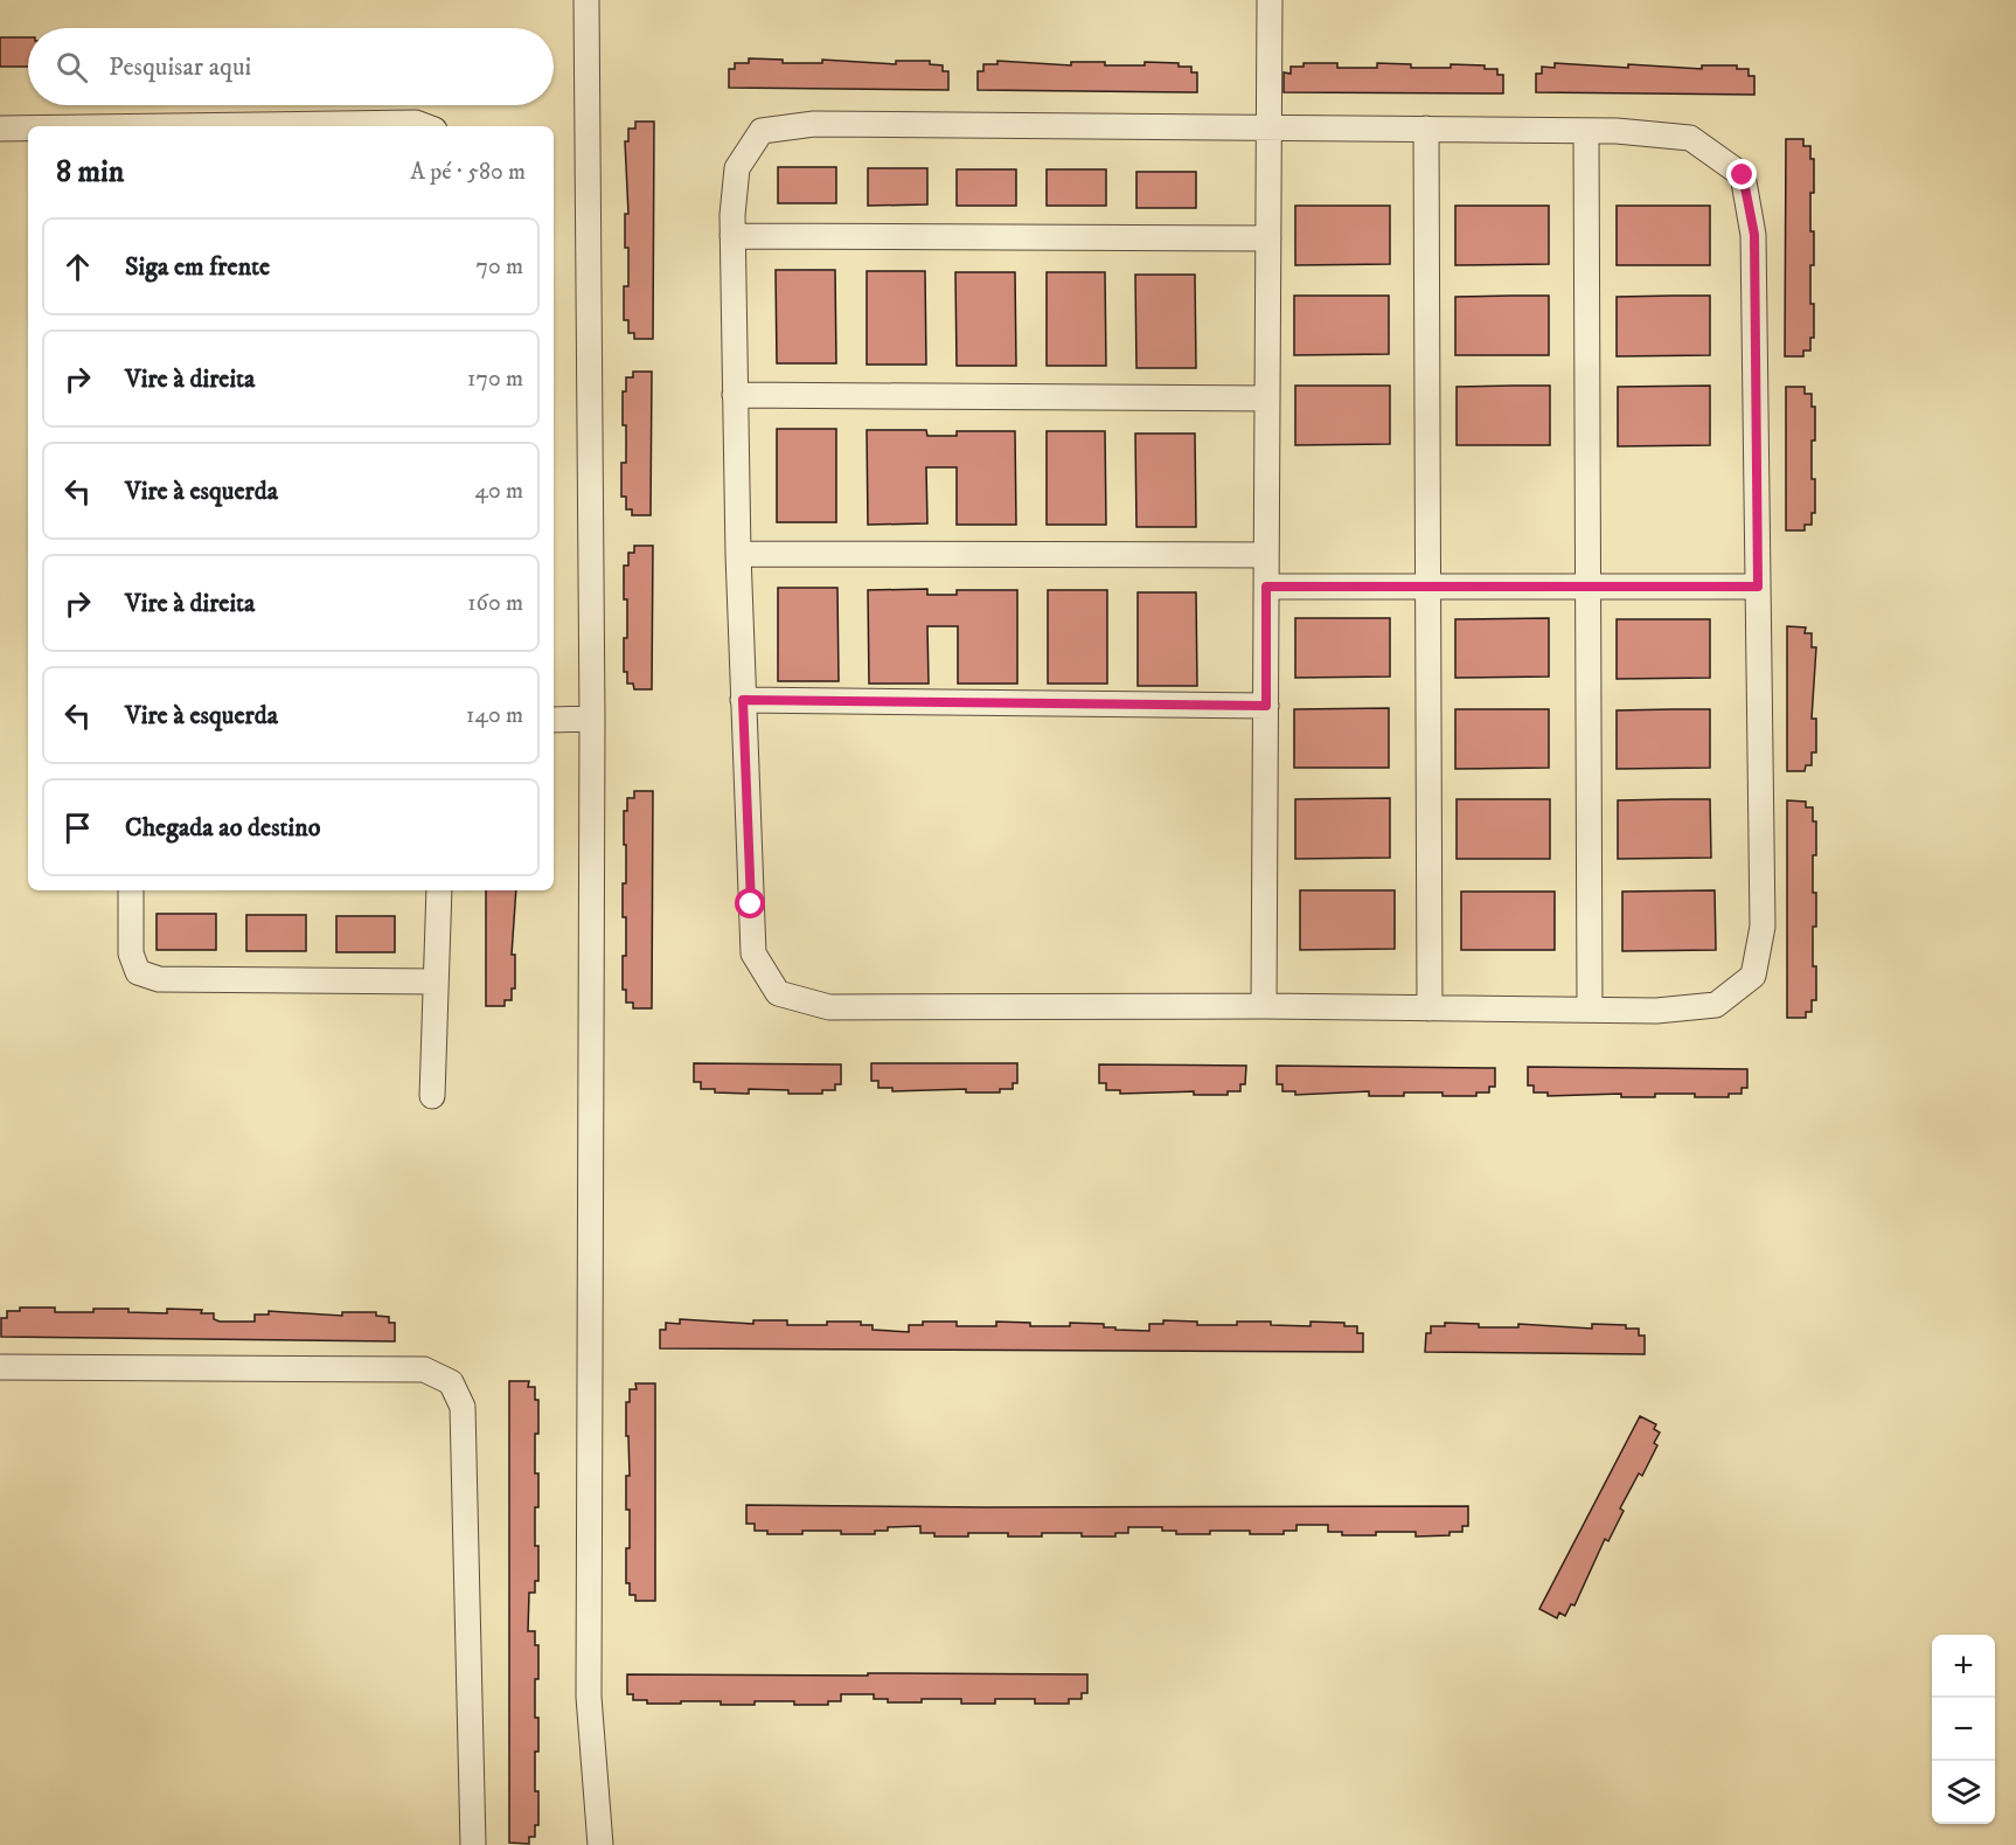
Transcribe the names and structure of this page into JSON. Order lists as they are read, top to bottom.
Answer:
{
  "page": {
    "search": "Pesquisar aqui",
    "heading": ["8 min", "A pé · 580 m"],
    "list": [
      ["Siga em frente", "70 m"],
      ["Vire à direita", "170 m"],
      ["Vire à esquerda", "40 m"],
      ["Vire à direita", "160 m"],
      ["Vire à esquerda", "140 m"],
      "Chegada ao destino"
    ],
    "map_buttons": ["+", "−"]
  }
}
